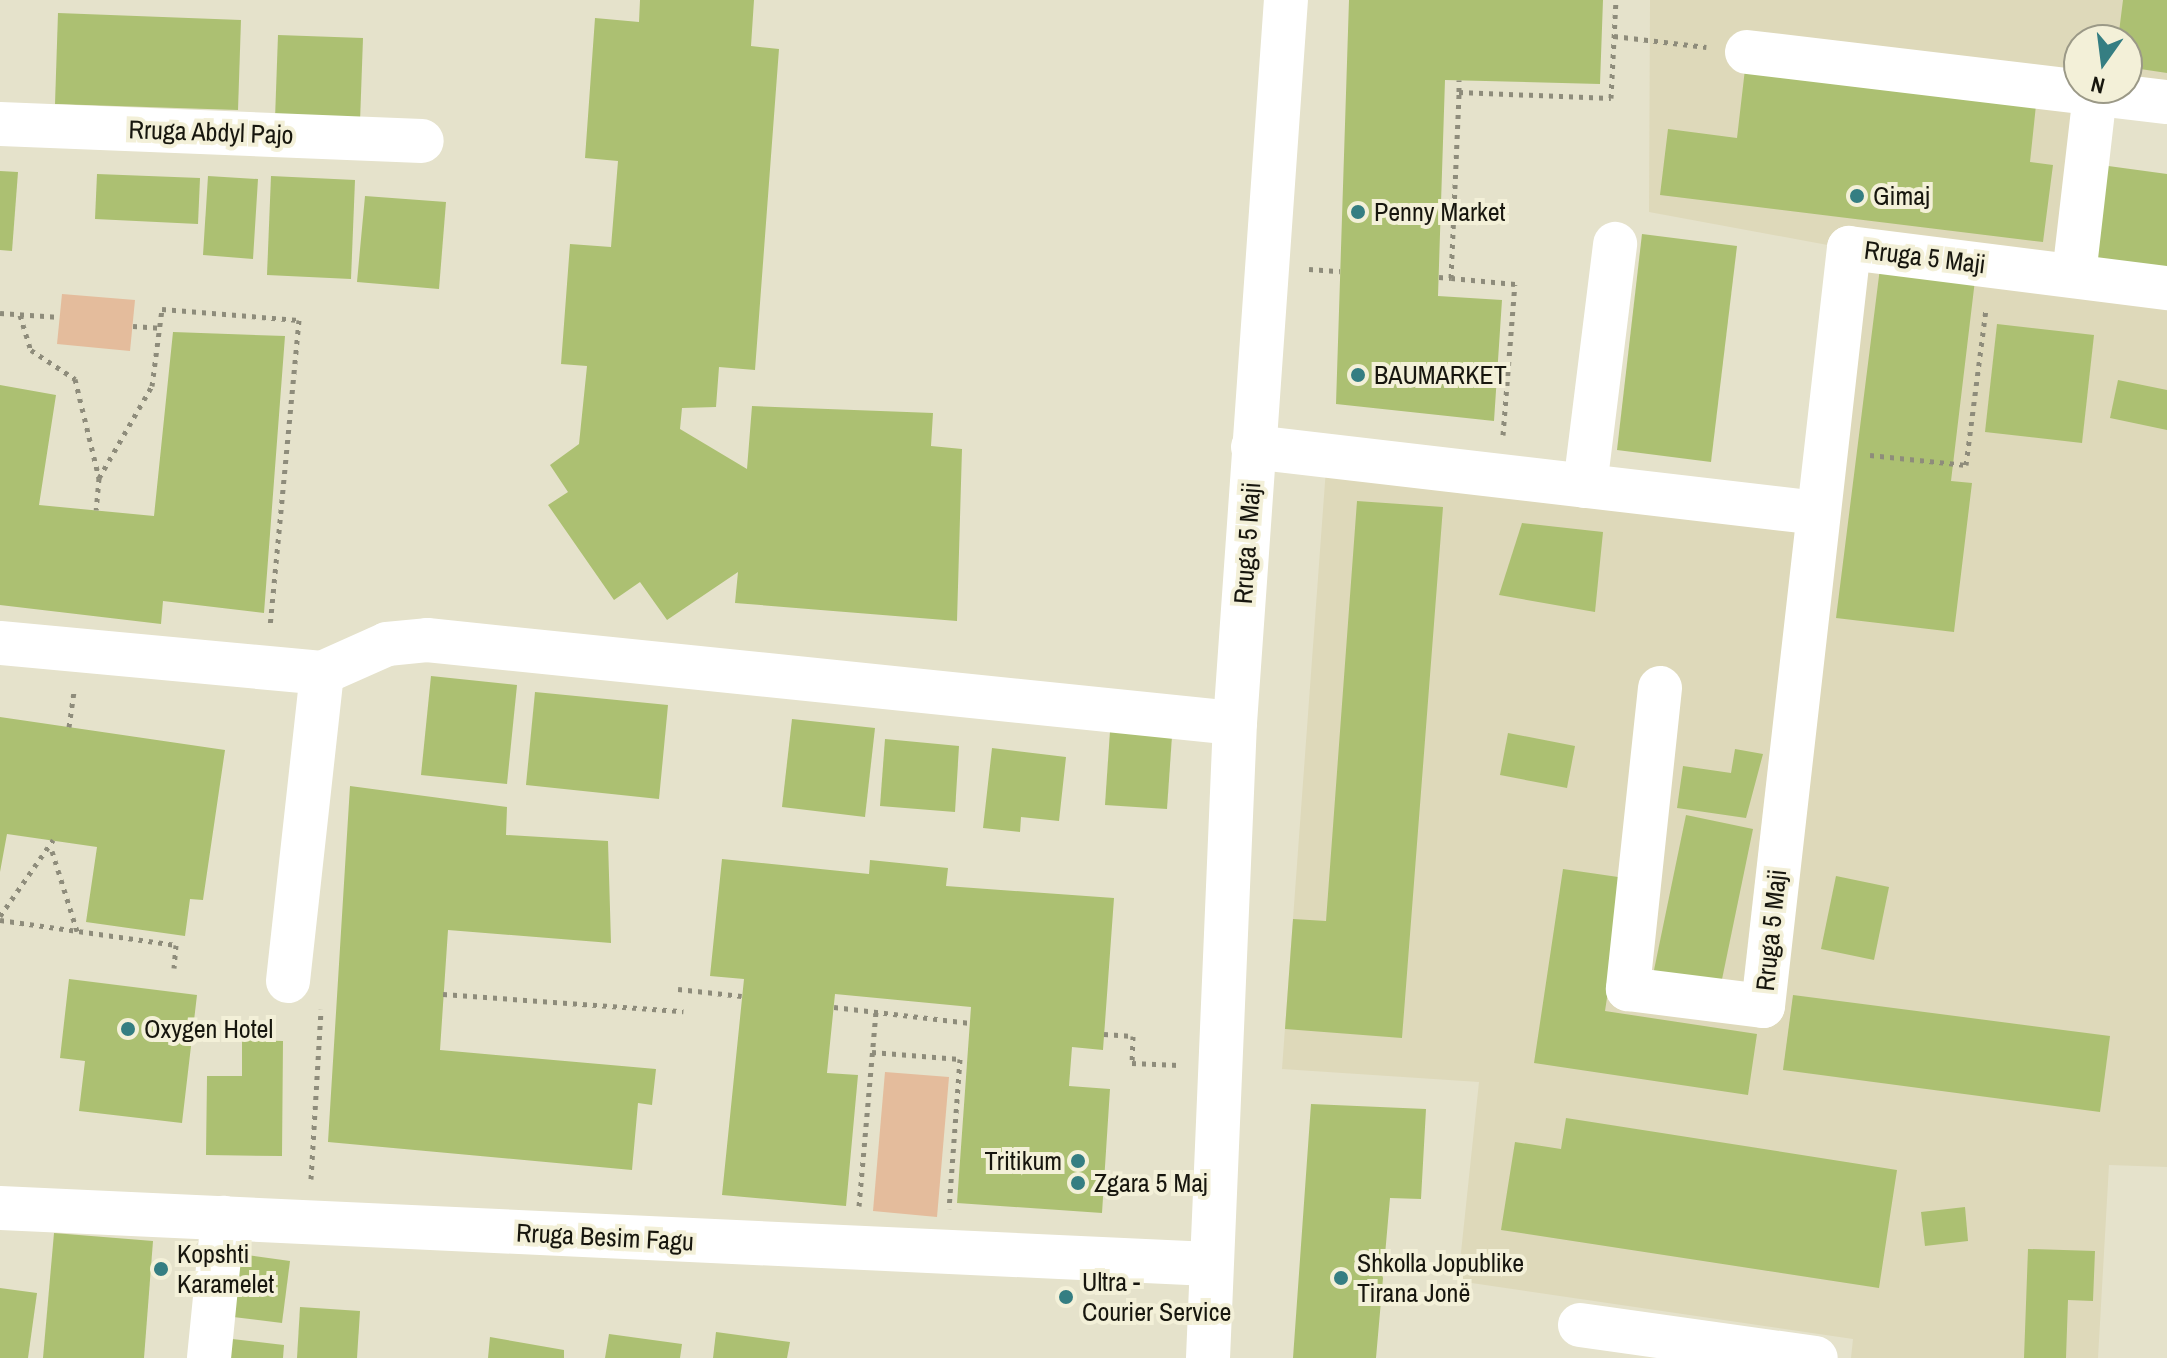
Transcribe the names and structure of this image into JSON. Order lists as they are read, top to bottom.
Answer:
{
  "streets": {
    "street": ["Rruga Abdyl Pajo", "Rruga 5 Maji", "Rruga Besim Fagu"]
  },
  "crossings": [
    ["Rruga 5 Maji", "Rruga Besim Fagu"]
  ],
  "places": [
    "Gimaj",
    "Penny Market",
    "BAUMARKET",
    "Oxygen Hotel",
    "Tritikum",
    "Zgara 5 Maj",
    "Kopshti Karamelet",
    "Shkolla Jopublike Tirana Jonë",
    "Ultra - Courier Service"
  ],
  "north": "bottom"
}
